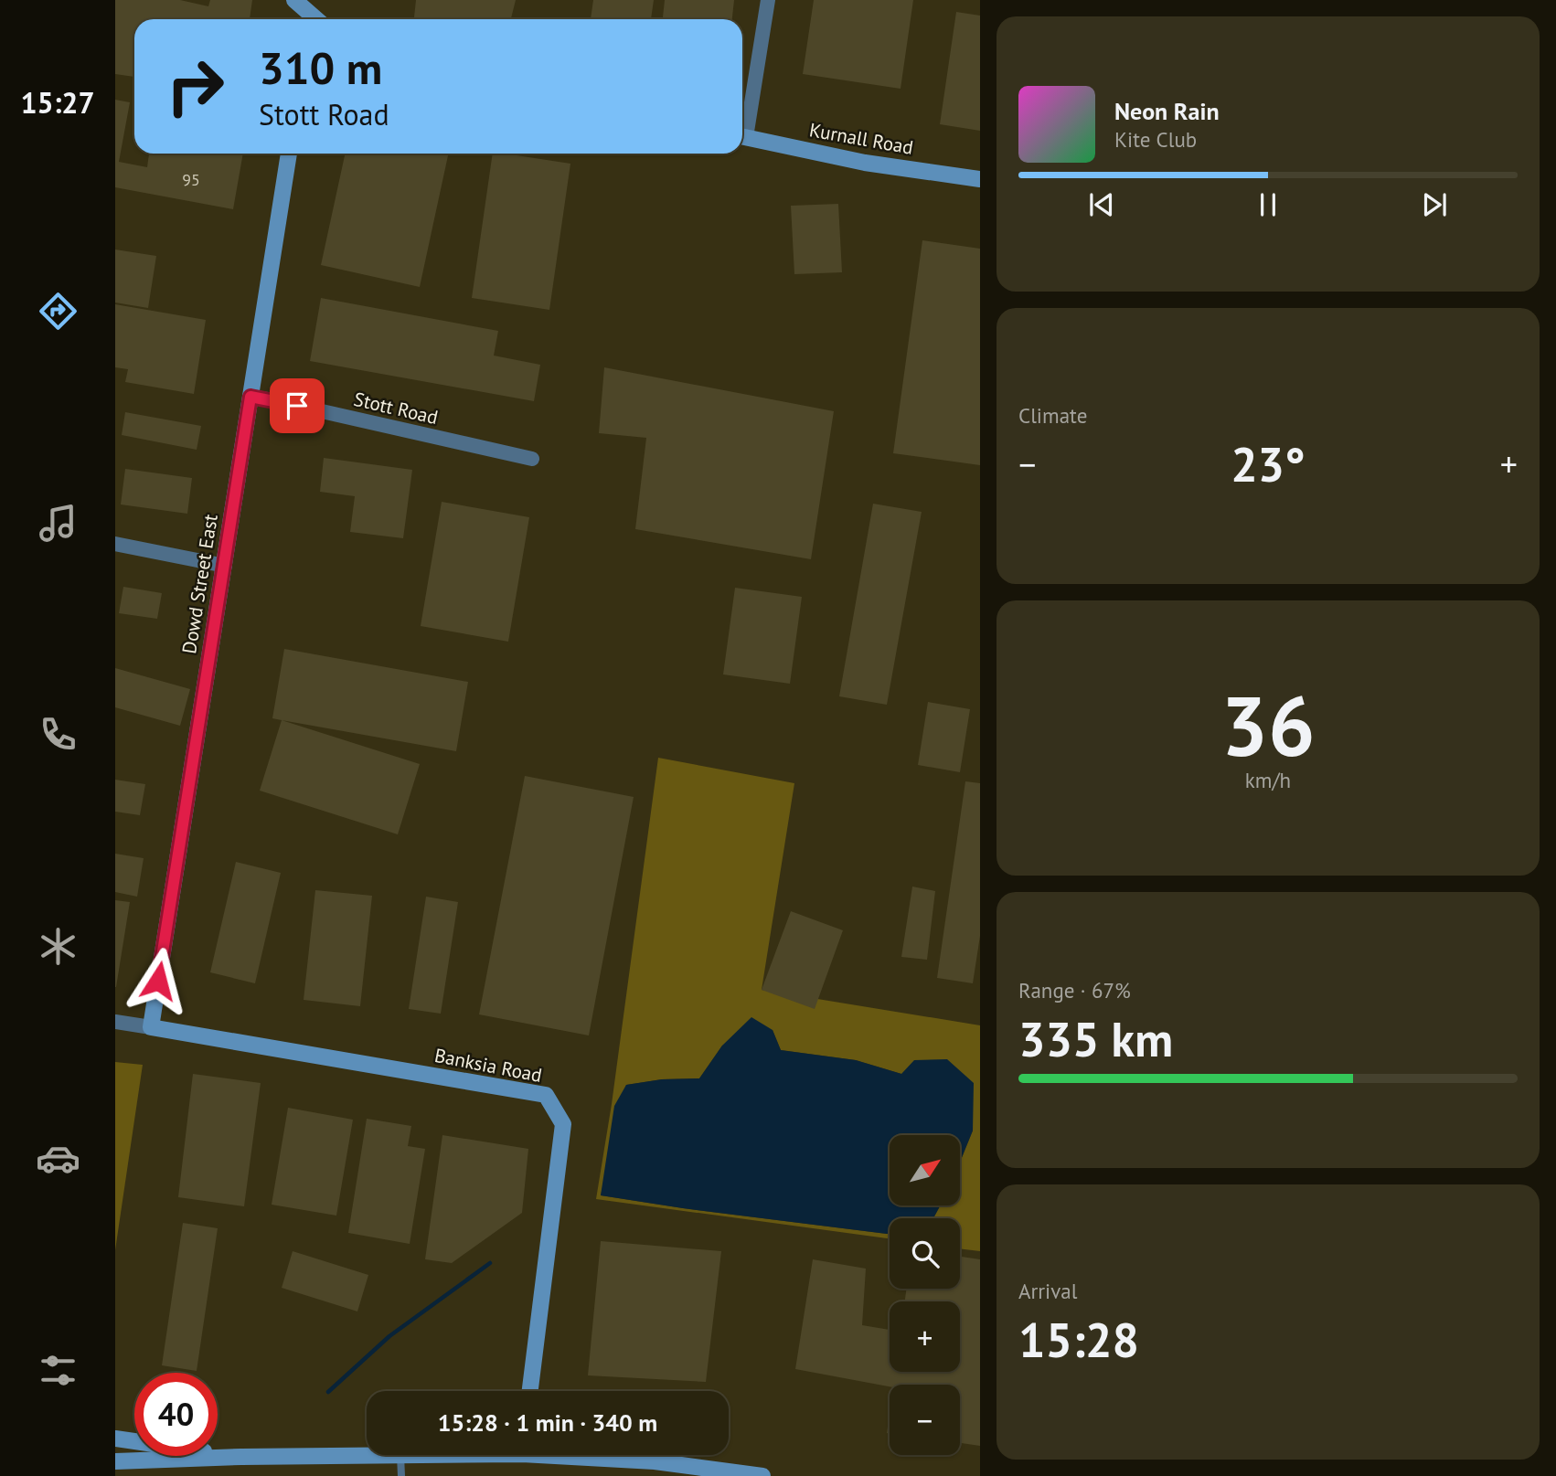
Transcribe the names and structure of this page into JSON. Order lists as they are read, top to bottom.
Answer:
{
  "streets": {
    "street": [
      "Kurnall Road",
      "Stott Road",
      "Dowd Street East",
      "Banksia Road"
    ]
  },
  "crossings": [
    ["Stott Road", "Dowd Street East"],
    ["Dowd Street East", "Banksia Road"]
  ],
  "house_numbers": ["95"],
  "north": "top right",
  "page": {
    "tabs": "15:27",
    "turn": ["310 m", "Stott Road"],
    "song": ["Neon Rain", "Kite Club"],
    "tile": [
      "Climate",
      ["36", "km/h"],
      ["Range · 67%", "335 km"],
      ["Arrival", "15:28"]
    ],
    "heat": ["−", "23°", "+"],
    "map_buttons": ["+", "−"],
    "limit": "40",
    "trip": "15:28 · 1 min · 340 m"
  }
}
